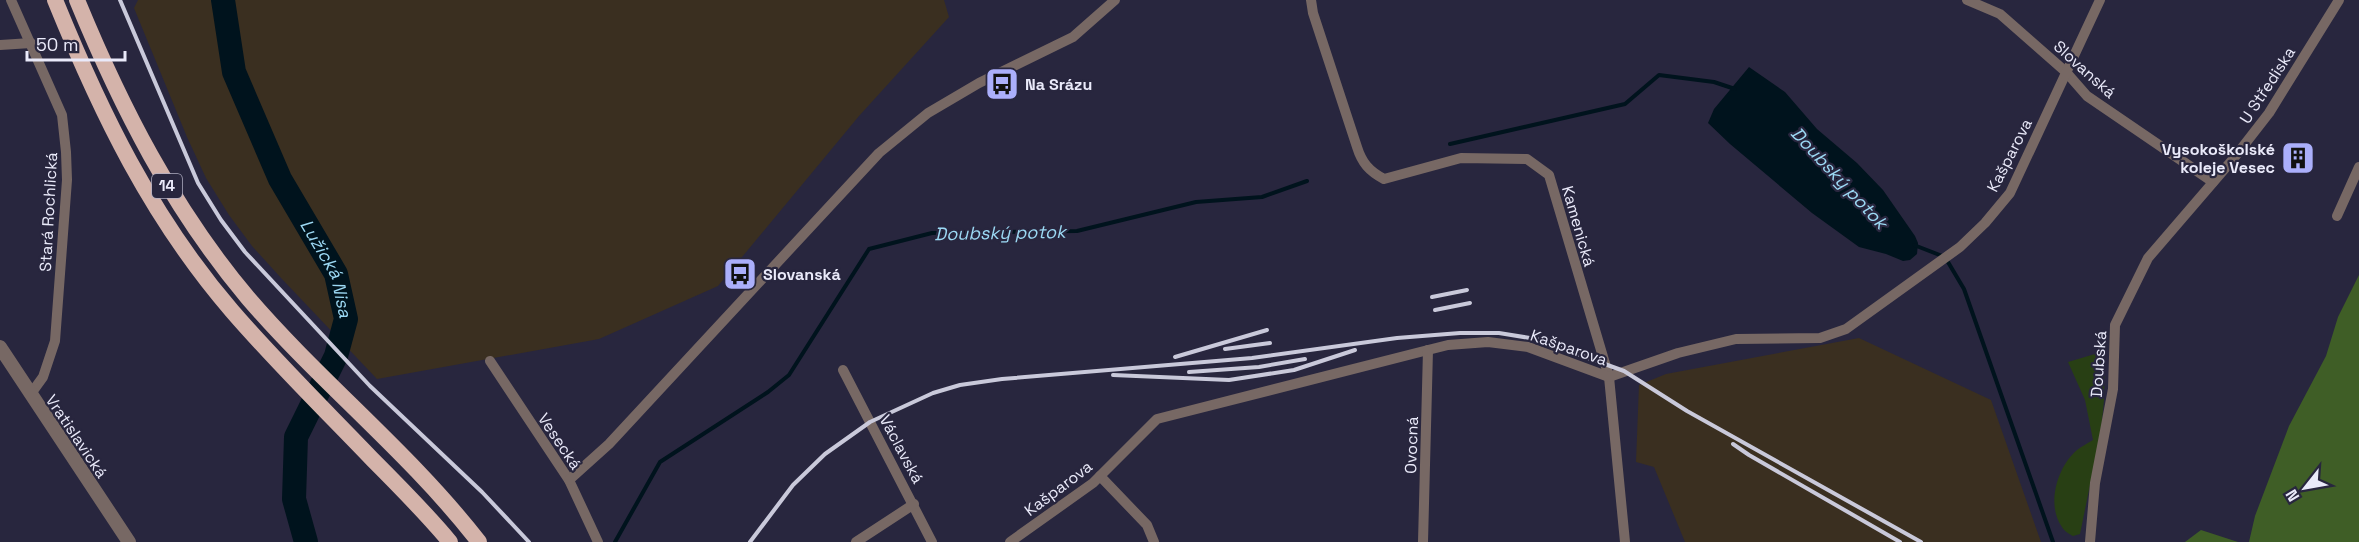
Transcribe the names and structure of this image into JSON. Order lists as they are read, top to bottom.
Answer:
{
  "streets": {
    "highway": ["14"],
    "street": [
      "Slovanská",
      "U Střediska",
      "Kašparova",
      "Stará Rochlická",
      "Kamenická",
      "Doubská",
      "Vratislavická",
      "Vesecká",
      "Ovocná",
      "Václavská"
    ]
  },
  "crossings": [
    ["Slovanská", "U Střediska"],
    ["Slovanská", "Kašparova"],
    ["Slovanská", "Doubská"],
    ["U Střediska", "Doubská"],
    ["Kašparova", "Kamenická"],
    ["Kašparova", "Ovocná"],
    ["Stará Rochlická", "Vratislavická"]
  ],
  "water": ["Doubský potok", "Lužická Nisa"],
  "places": {
    "bus stop": ["Na Srázu", "Slovanská"],
    "building": ["Vysokoškolské koleje Vesec"]
  },
  "scale_bar": "50 m",
  "north": "bottom left"
}
